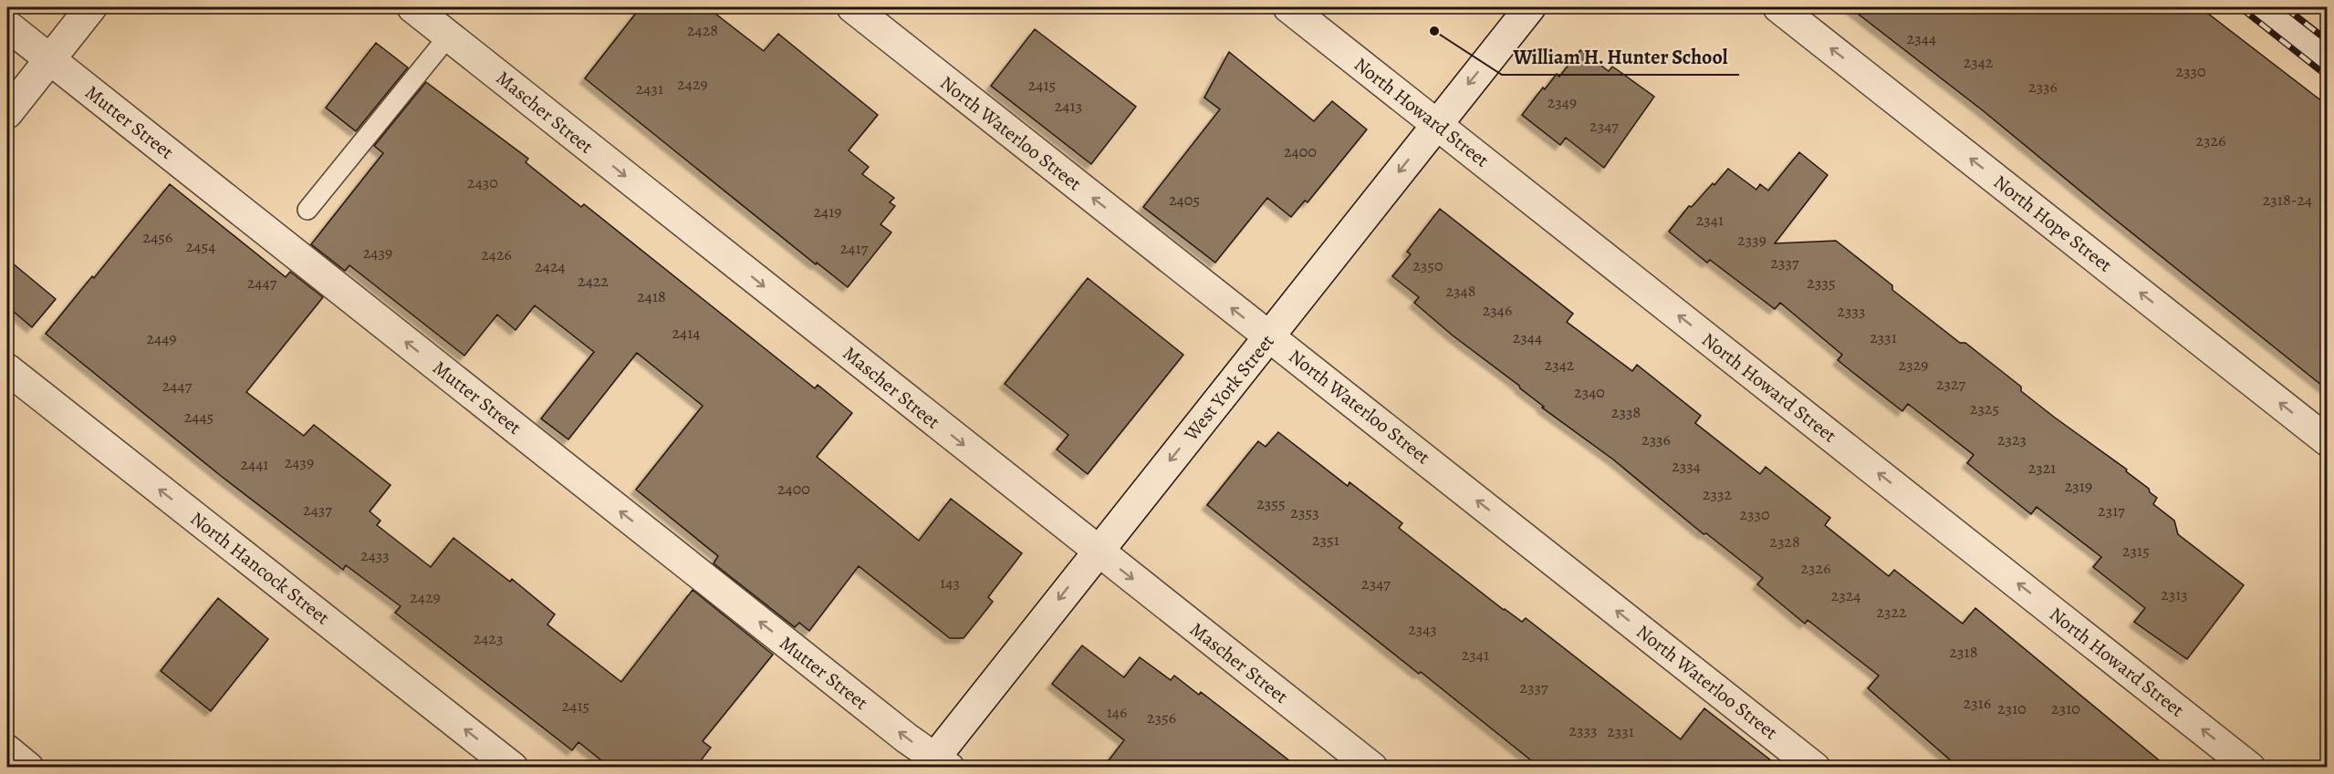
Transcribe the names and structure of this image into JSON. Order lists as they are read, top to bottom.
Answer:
{
  "streets": {
    "street": [
      "Mascher Street",
      "North Howard Street",
      "Mutter Street",
      "North Waterloo Street",
      "North Hope Street",
      "West York Street",
      "North Hancock Street"
    ]
  },
  "crossings": [
    ["Mascher Street", "West York Street"],
    ["North Howard Street", "West York Street"],
    ["Mutter Street", "West York Street"],
    ["North Waterloo Street", "West York Street"]
  ],
  "one_way": [
    "Mascher Street",
    "North Howard Street",
    "Mutter Street",
    "North Waterloo Street",
    "North Hope Street",
    "West York Street",
    "North Hancock Street"
  ],
  "places": ["William H. Hunter School"],
  "house_numbers": [
    "2428",
    "2344",
    "2342",
    "2330",
    "2429",
    "2415",
    "2336",
    "2431",
    "2349",
    "2413",
    "2347",
    "2326",
    "2400",
    "2430",
    "2405",
    "2318-24",
    "2419",
    "2341",
    "2456",
    "2339",
    "2454",
    "2417",
    "2439",
    "2426",
    "2337",
    "2350",
    "2424",
    "2422",
    "2447",
    "2335",
    "2348",
    "2418",
    "2346",
    "2333",
    "2414",
    "2344",
    "2331",
    "2449",
    "2342",
    "2329",
    "2327",
    "2447",
    "2340",
    "2325",
    "2338",
    "2445",
    "2336",
    "2323",
    "2439",
    "2441",
    "2334",
    "2321",
    "2319",
    "2400",
    "2332",
    "2355",
    "2437",
    "2317",
    "2353",
    "2330",
    "2351",
    "2328",
    "2315",
    "2433",
    "2326",
    "143",
    "2347",
    "2313",
    "2324",
    "2429",
    "2322",
    "2343",
    "2423",
    "2318",
    "2341",
    "2337",
    "2316",
    "2415",
    "2310",
    "2310",
    "146",
    "2356",
    "2333",
    "2331"
  ]
}
